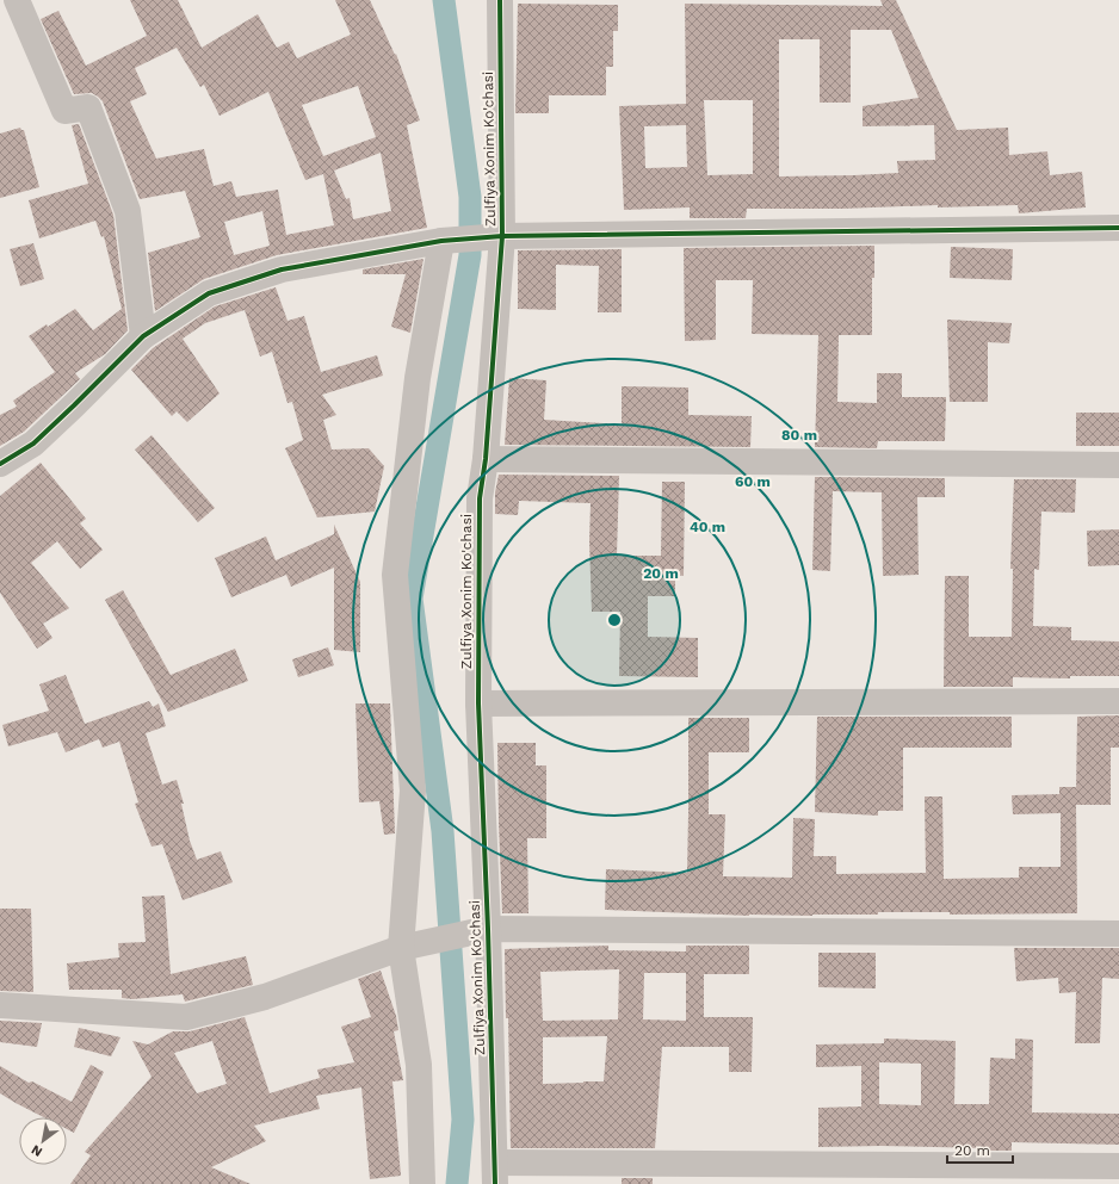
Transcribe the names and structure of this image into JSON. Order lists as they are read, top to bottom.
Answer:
{
  "streets": {
    "street": ["Zulfiya Xonim Ko'chasi"]
  },
  "scale_bar": "20 m",
  "north": "bottom left",
  "rings": [
    "80 m",
    "60 m",
    "40 m",
    "20 m"
  ]
}
